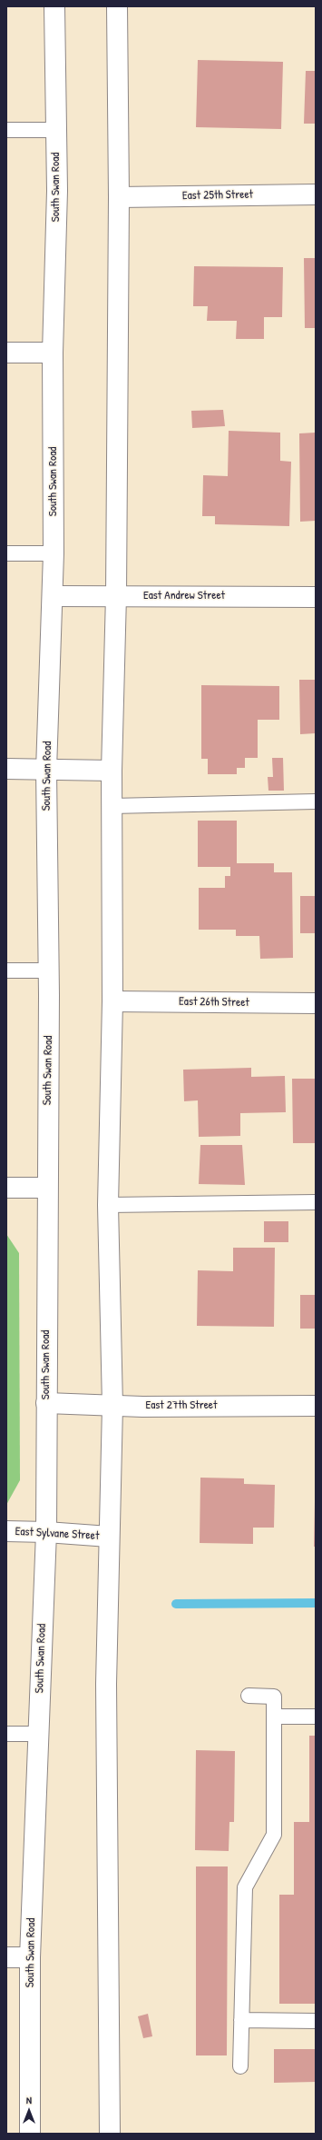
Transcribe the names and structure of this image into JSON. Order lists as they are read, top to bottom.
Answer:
{
  "streets": {
    "main road": [
      "South Swan Road",
      "East 25th Street",
      "East Andrew Street",
      "East 26th Street",
      "East 27th Street",
      "East Sylvane Street"
    ]
  },
  "crossings": [
    ["South Swan Road", "East Andrew Street"],
    ["South Swan Road", "East 27th Street"],
    ["South Swan Road", "East Sylvane Street"]
  ],
  "north": "top"
}
